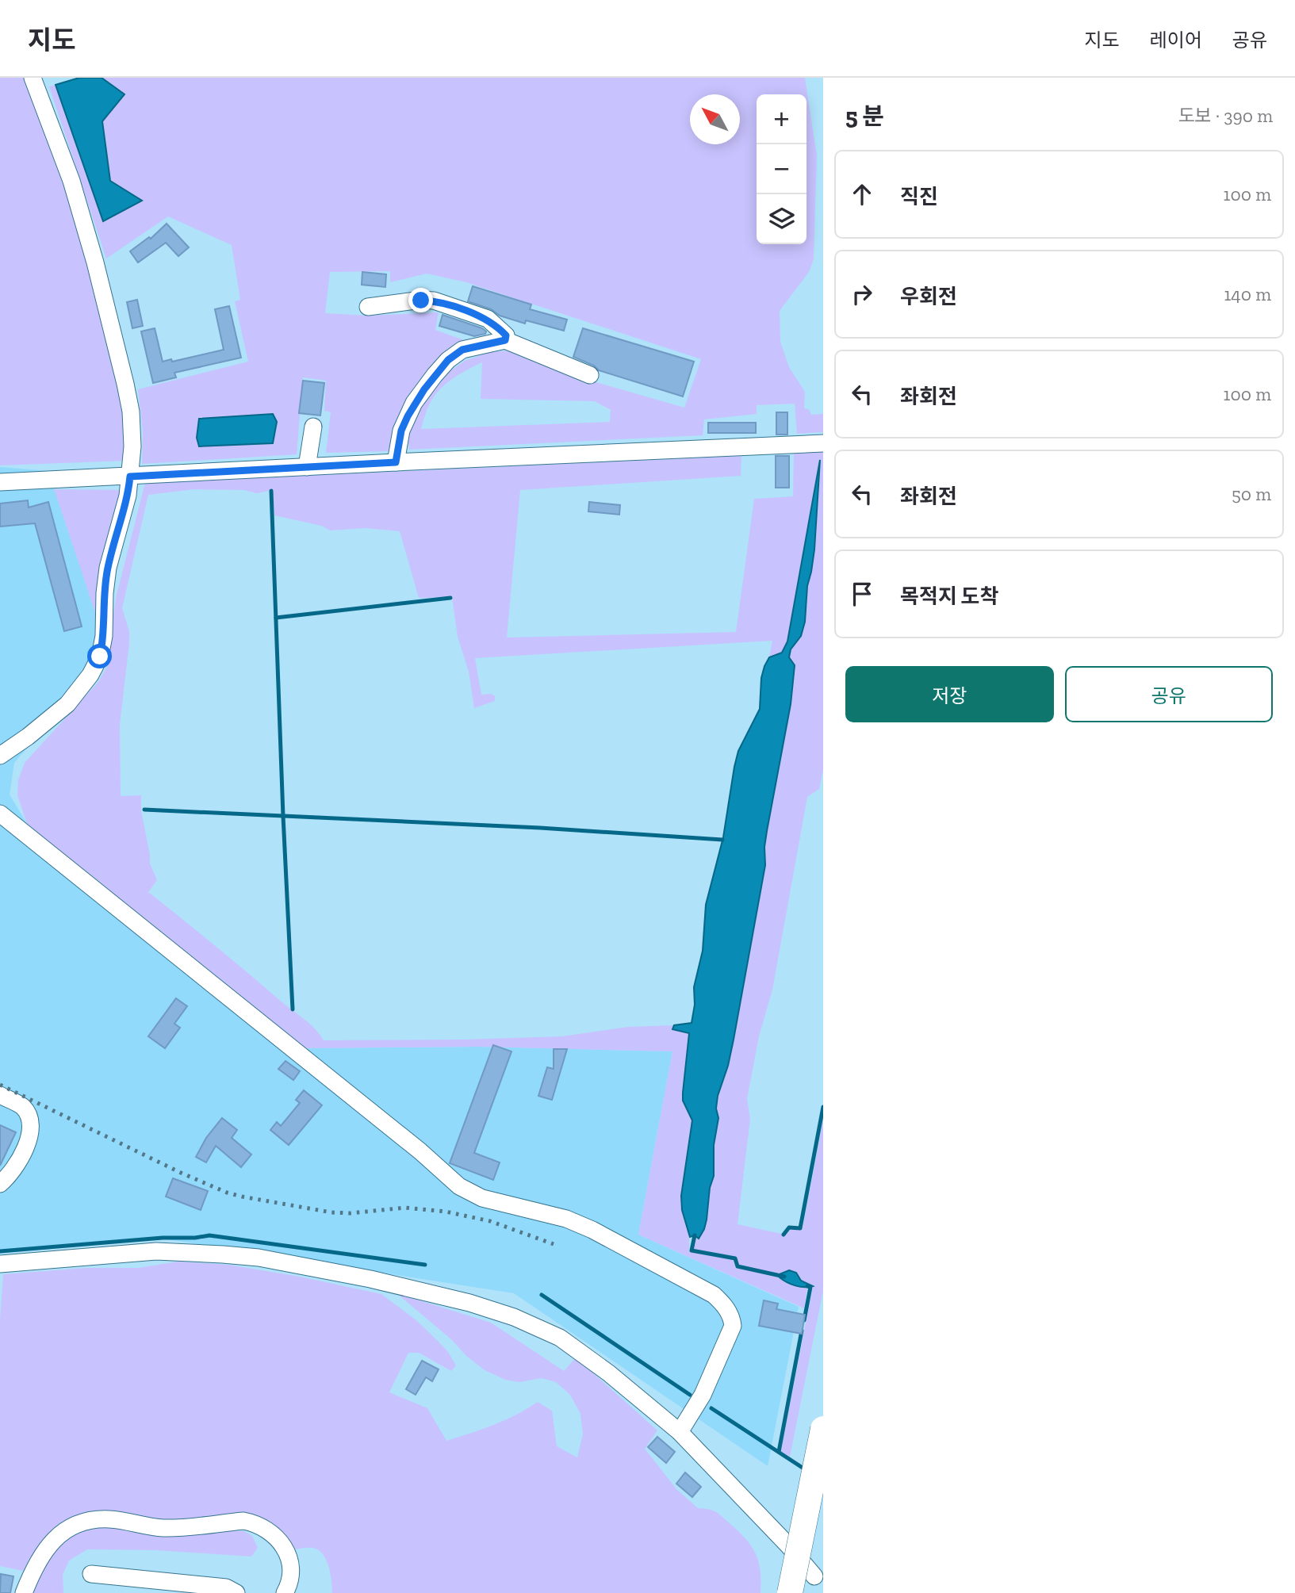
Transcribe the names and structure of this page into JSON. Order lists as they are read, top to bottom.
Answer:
{
  "north": "top left",
  "page": {
    "header": "지도",
    "nav": ["지도", "레이어", "공유"],
    "heading": ["5 분", "도보 · 390 m"],
    "map_buttons": ["+", "−"],
    "list": [
      ["직진", "100 m"],
      ["우회전", "140 m"],
      ["좌회전", "100 m"],
      ["좌회전", "50 m"],
      "목적지 도착"
    ],
    "buttons": ["저장", "공유"]
  }
}
